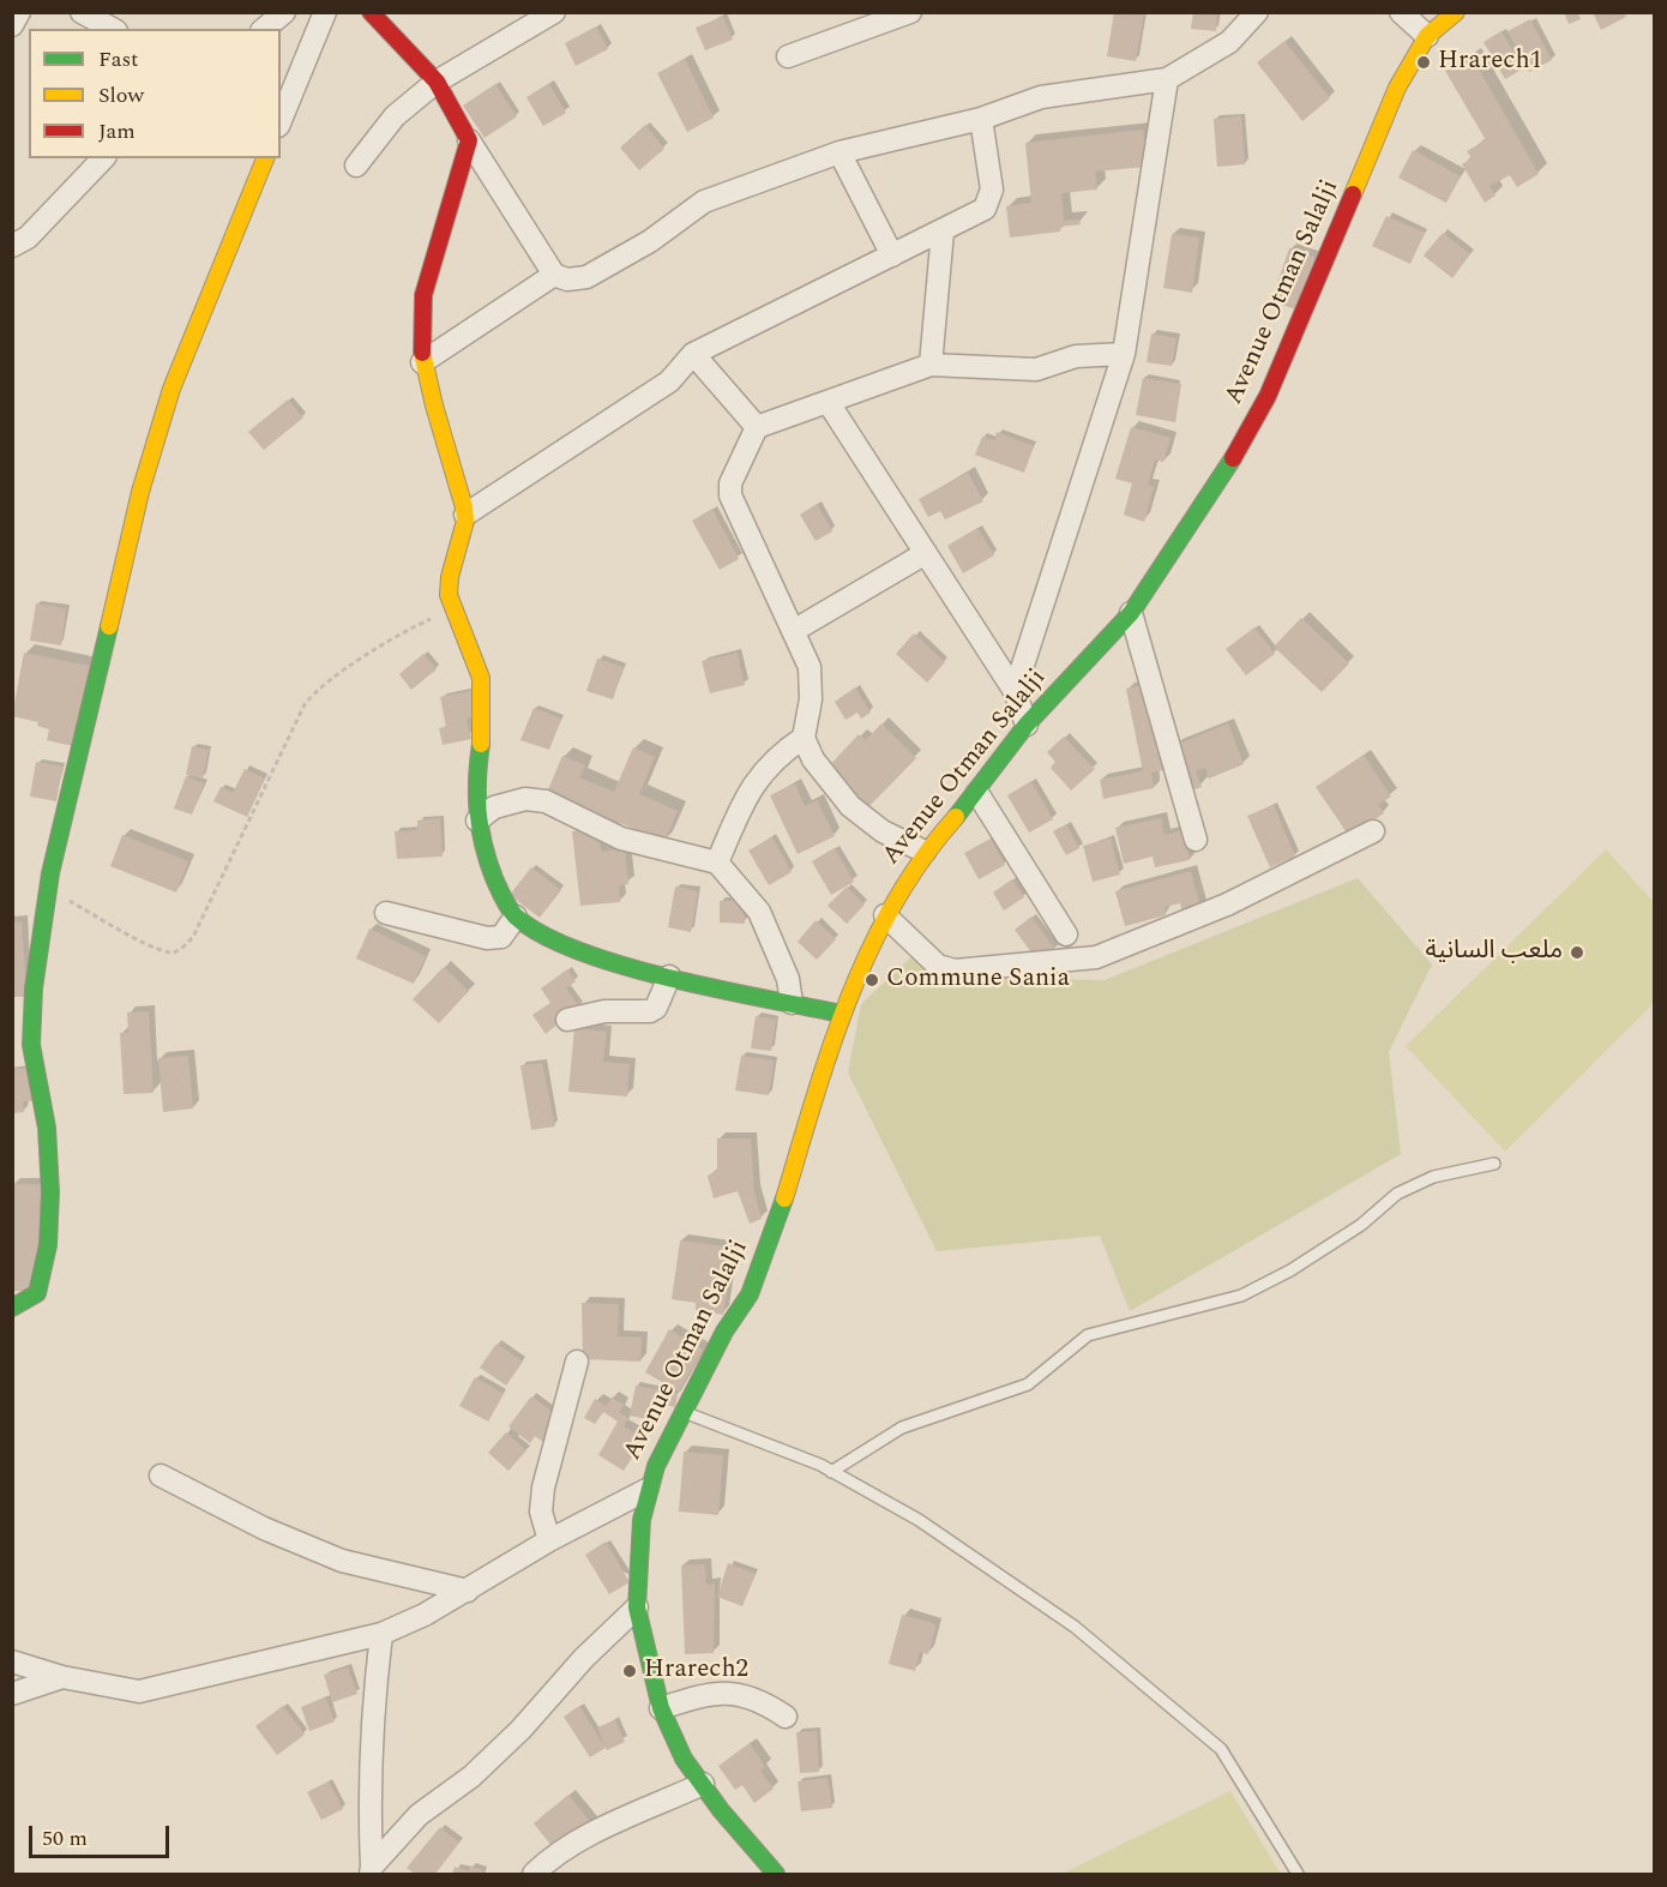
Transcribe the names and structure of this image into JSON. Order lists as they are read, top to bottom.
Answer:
{
  "streets": {
    "street": ["Avenue Otman Salalji"]
  },
  "places": [
    "Hrarech1",
    "ملعب السانية",
    "Commune Sania",
    "Hrarech2"
  ],
  "legend": ["Fast", "Slow", "Jam"],
  "scale_bar": "50 m"
}
